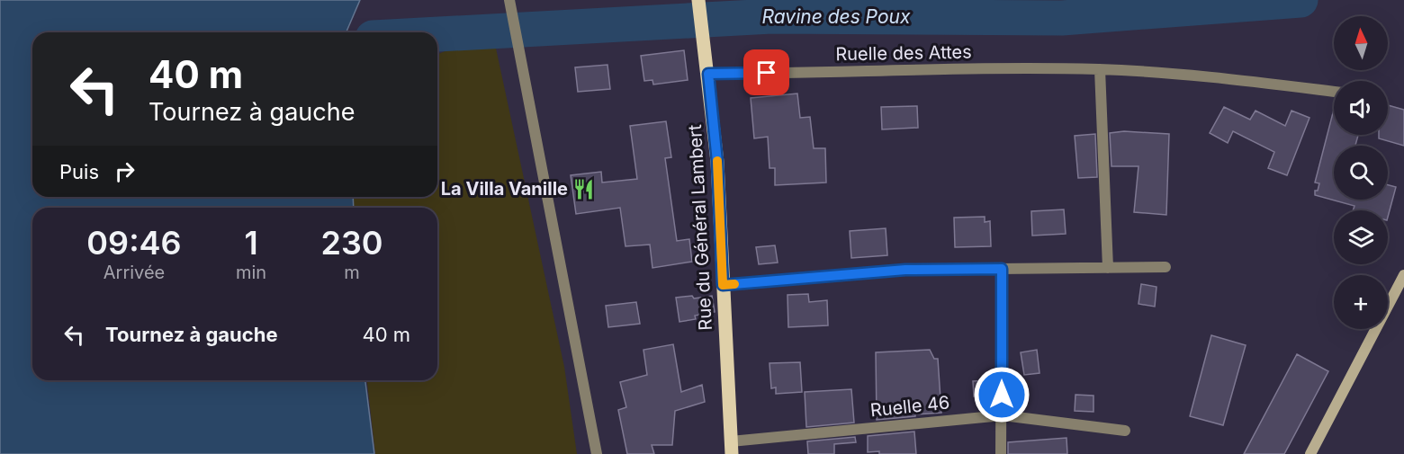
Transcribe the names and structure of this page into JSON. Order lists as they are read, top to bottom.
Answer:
{
  "streets": {
    "main road": ["Rue du Général Lambert"],
    "street": ["Ruelle des Attes", "Ruelle 46"]
  },
  "crossings": [
    ["Ruelle des Attes", "Rue du Général Lambert"],
    ["Rue du Général Lambert", "Ruelle 46"]
  ],
  "water": ["Ravine des Poux"],
  "places": {
    "restaurant": ["La Villa Vanille"]
  },
  "north": "top",
  "page": {
    "map_buttons": "+",
    "turn": ["40 m", "Tournez à gauche"],
    "then": "Puis",
    "eta": [
      "09:46",
      "Arrivée",
      "1",
      "min",
      "230",
      "m"
    ],
    "list": [
      {
        "name": "Tournez à gauche",
        "value": "40 m"
      }
    ]
  }
}
